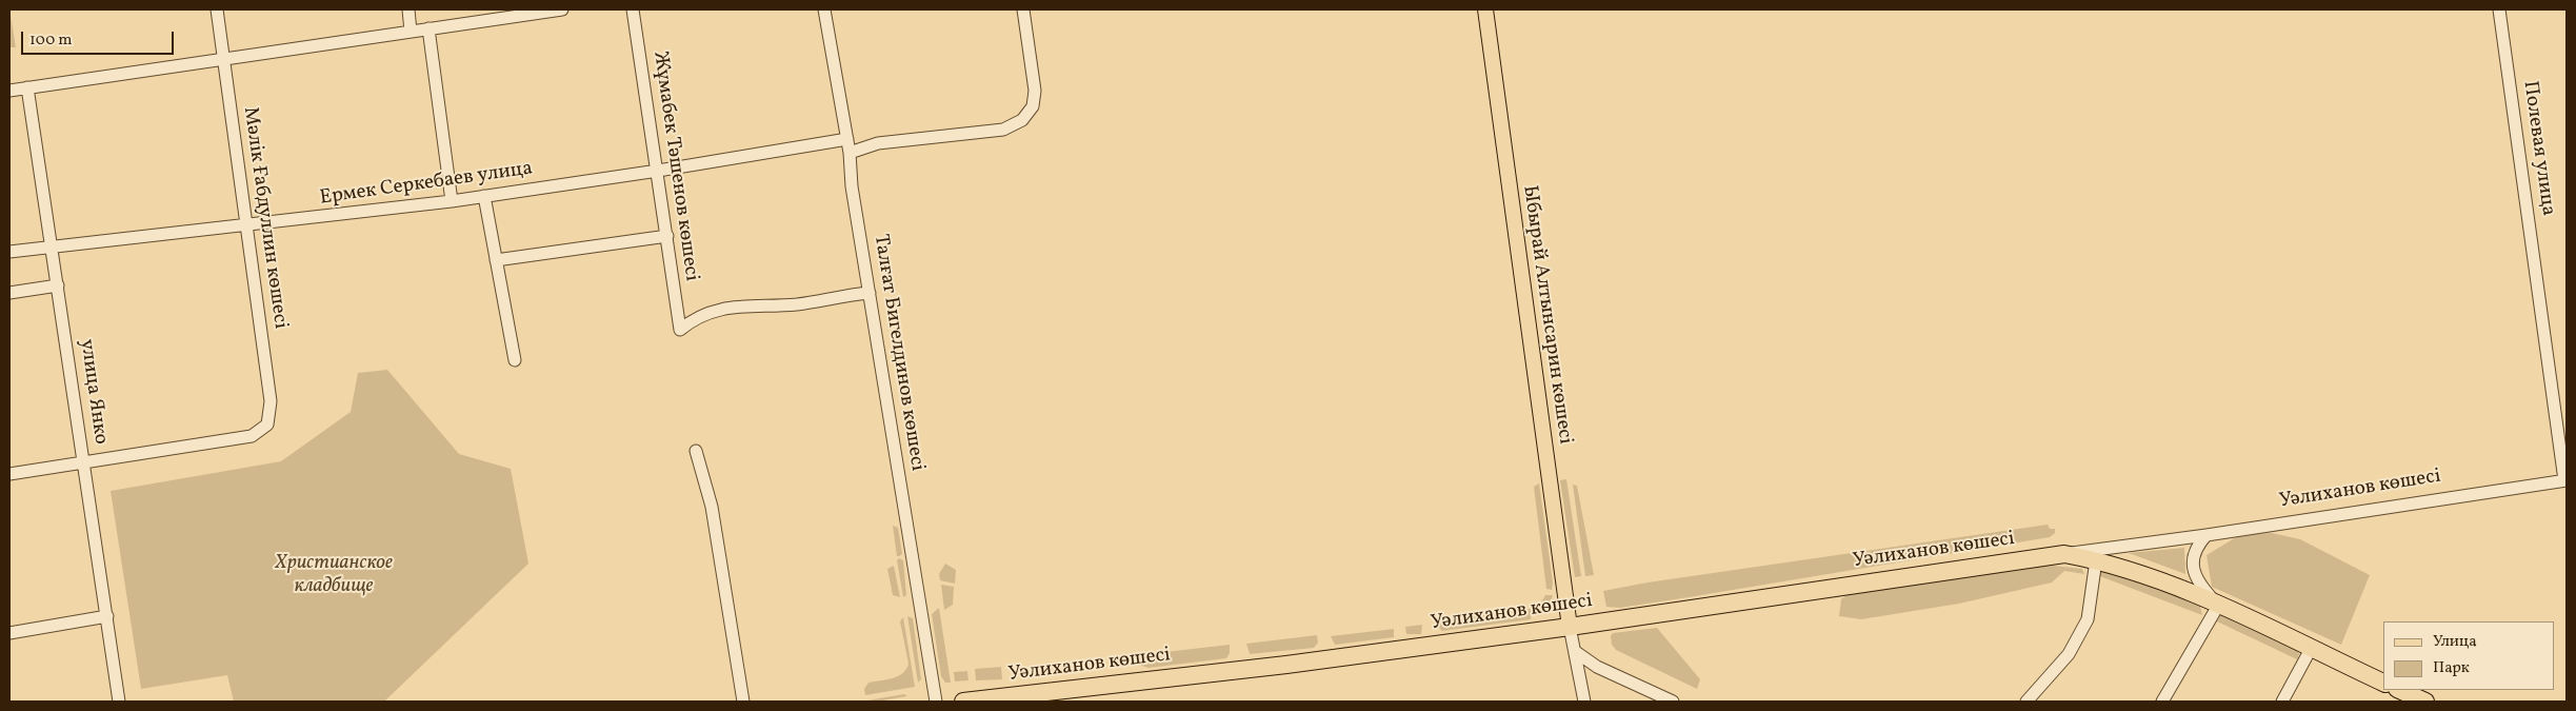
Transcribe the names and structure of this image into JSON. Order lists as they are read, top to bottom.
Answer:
{
  "streets": {
    "highway": ["Уәлиханов көшесі"],
    "main road": ["Ыбырай Алтынсарин көшесі"],
    "street": [
      "Полевая улица",
      "Жұмабек Тәшенов көшесі",
      "Ермек Серкебаев улица",
      "Мәлік Ғабдуллин көшесі",
      "Талғат Бигелдинов көшесі",
      "улица Янко"
    ]
  },
  "crossings": [
    ["Полевая улица", "Уәлиханов көшесі"],
    ["Жұмабек Тәшенов көшесі", "Ермек Серкебаев улица"],
    ["Жұмабек Тәшенов көшесі", "Талғат Бигелдинов көшесі"],
    ["Ермек Серкебаев улица", "Мәлік Ғабдуллин көшесі"],
    ["Ермек Серкебаев улица", "Талғат Бигелдинов көшесі"],
    ["Ермек Серкебаев улица", "улица Янко"],
    ["Мәлік Ғабдуллин көшесі", "улица Янко"],
    ["Ыбырай Алтынсарин көшесі", "Уәлиханов көшесі"]
  ],
  "parks": ["Христианское кладбище"],
  "legend": ["Улица", "Парк"],
  "scale_bar": "100 m"
}
